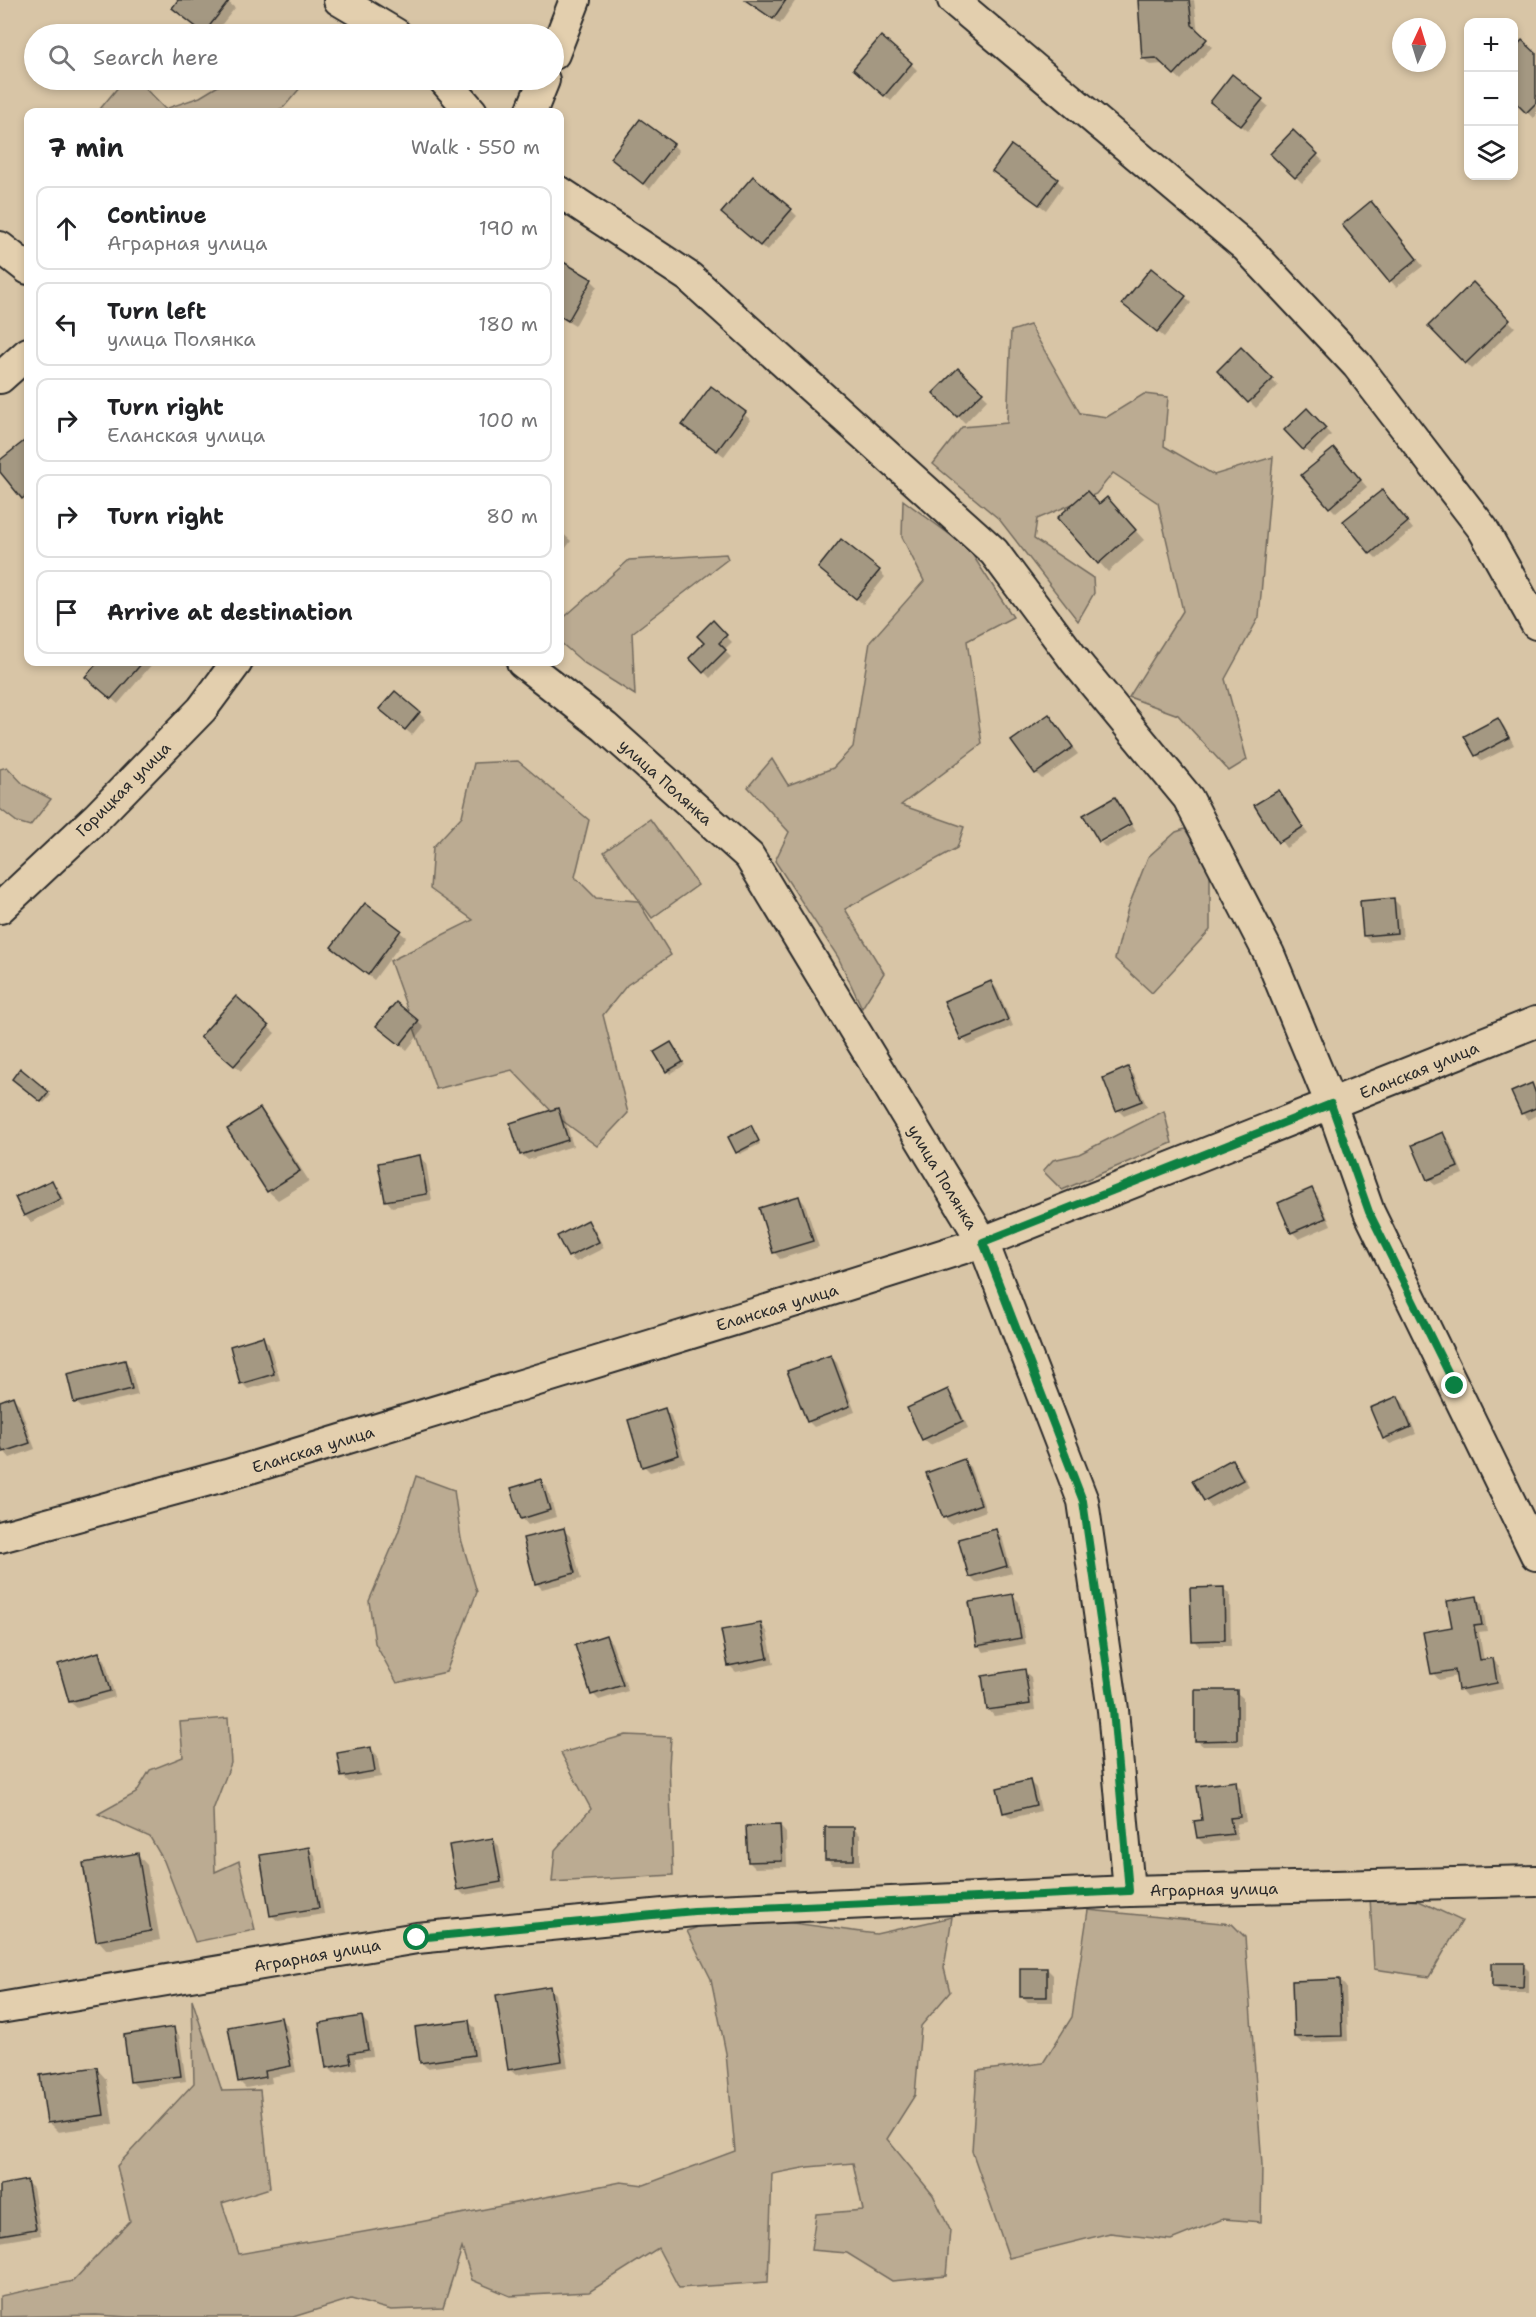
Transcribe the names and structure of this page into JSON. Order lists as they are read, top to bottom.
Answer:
{
  "streets": {
    "street": [
      "улица Полянка",
      "Горицкая улица",
      "Еланская улица",
      "Аграрная улица"
    ]
  },
  "crossings": [
    ["улица Полянка", "Еланская улица"],
    ["улица Полянка", "Аграрная улица"]
  ],
  "north": "top",
  "page": {
    "map_buttons": ["+", "−"],
    "search": "Search here",
    "heading": ["7 min", "Walk · 550 m"],
    "list": [
      ["Continue", "Аграрная улица", "190 m"],
      ["Turn left", "улица Полянка", "180 m"],
      ["Turn right", "Еланская улица", "100 m"],
      ["Turn right", "80 m"],
      "Arrive at destination"
    ]
  }
}
